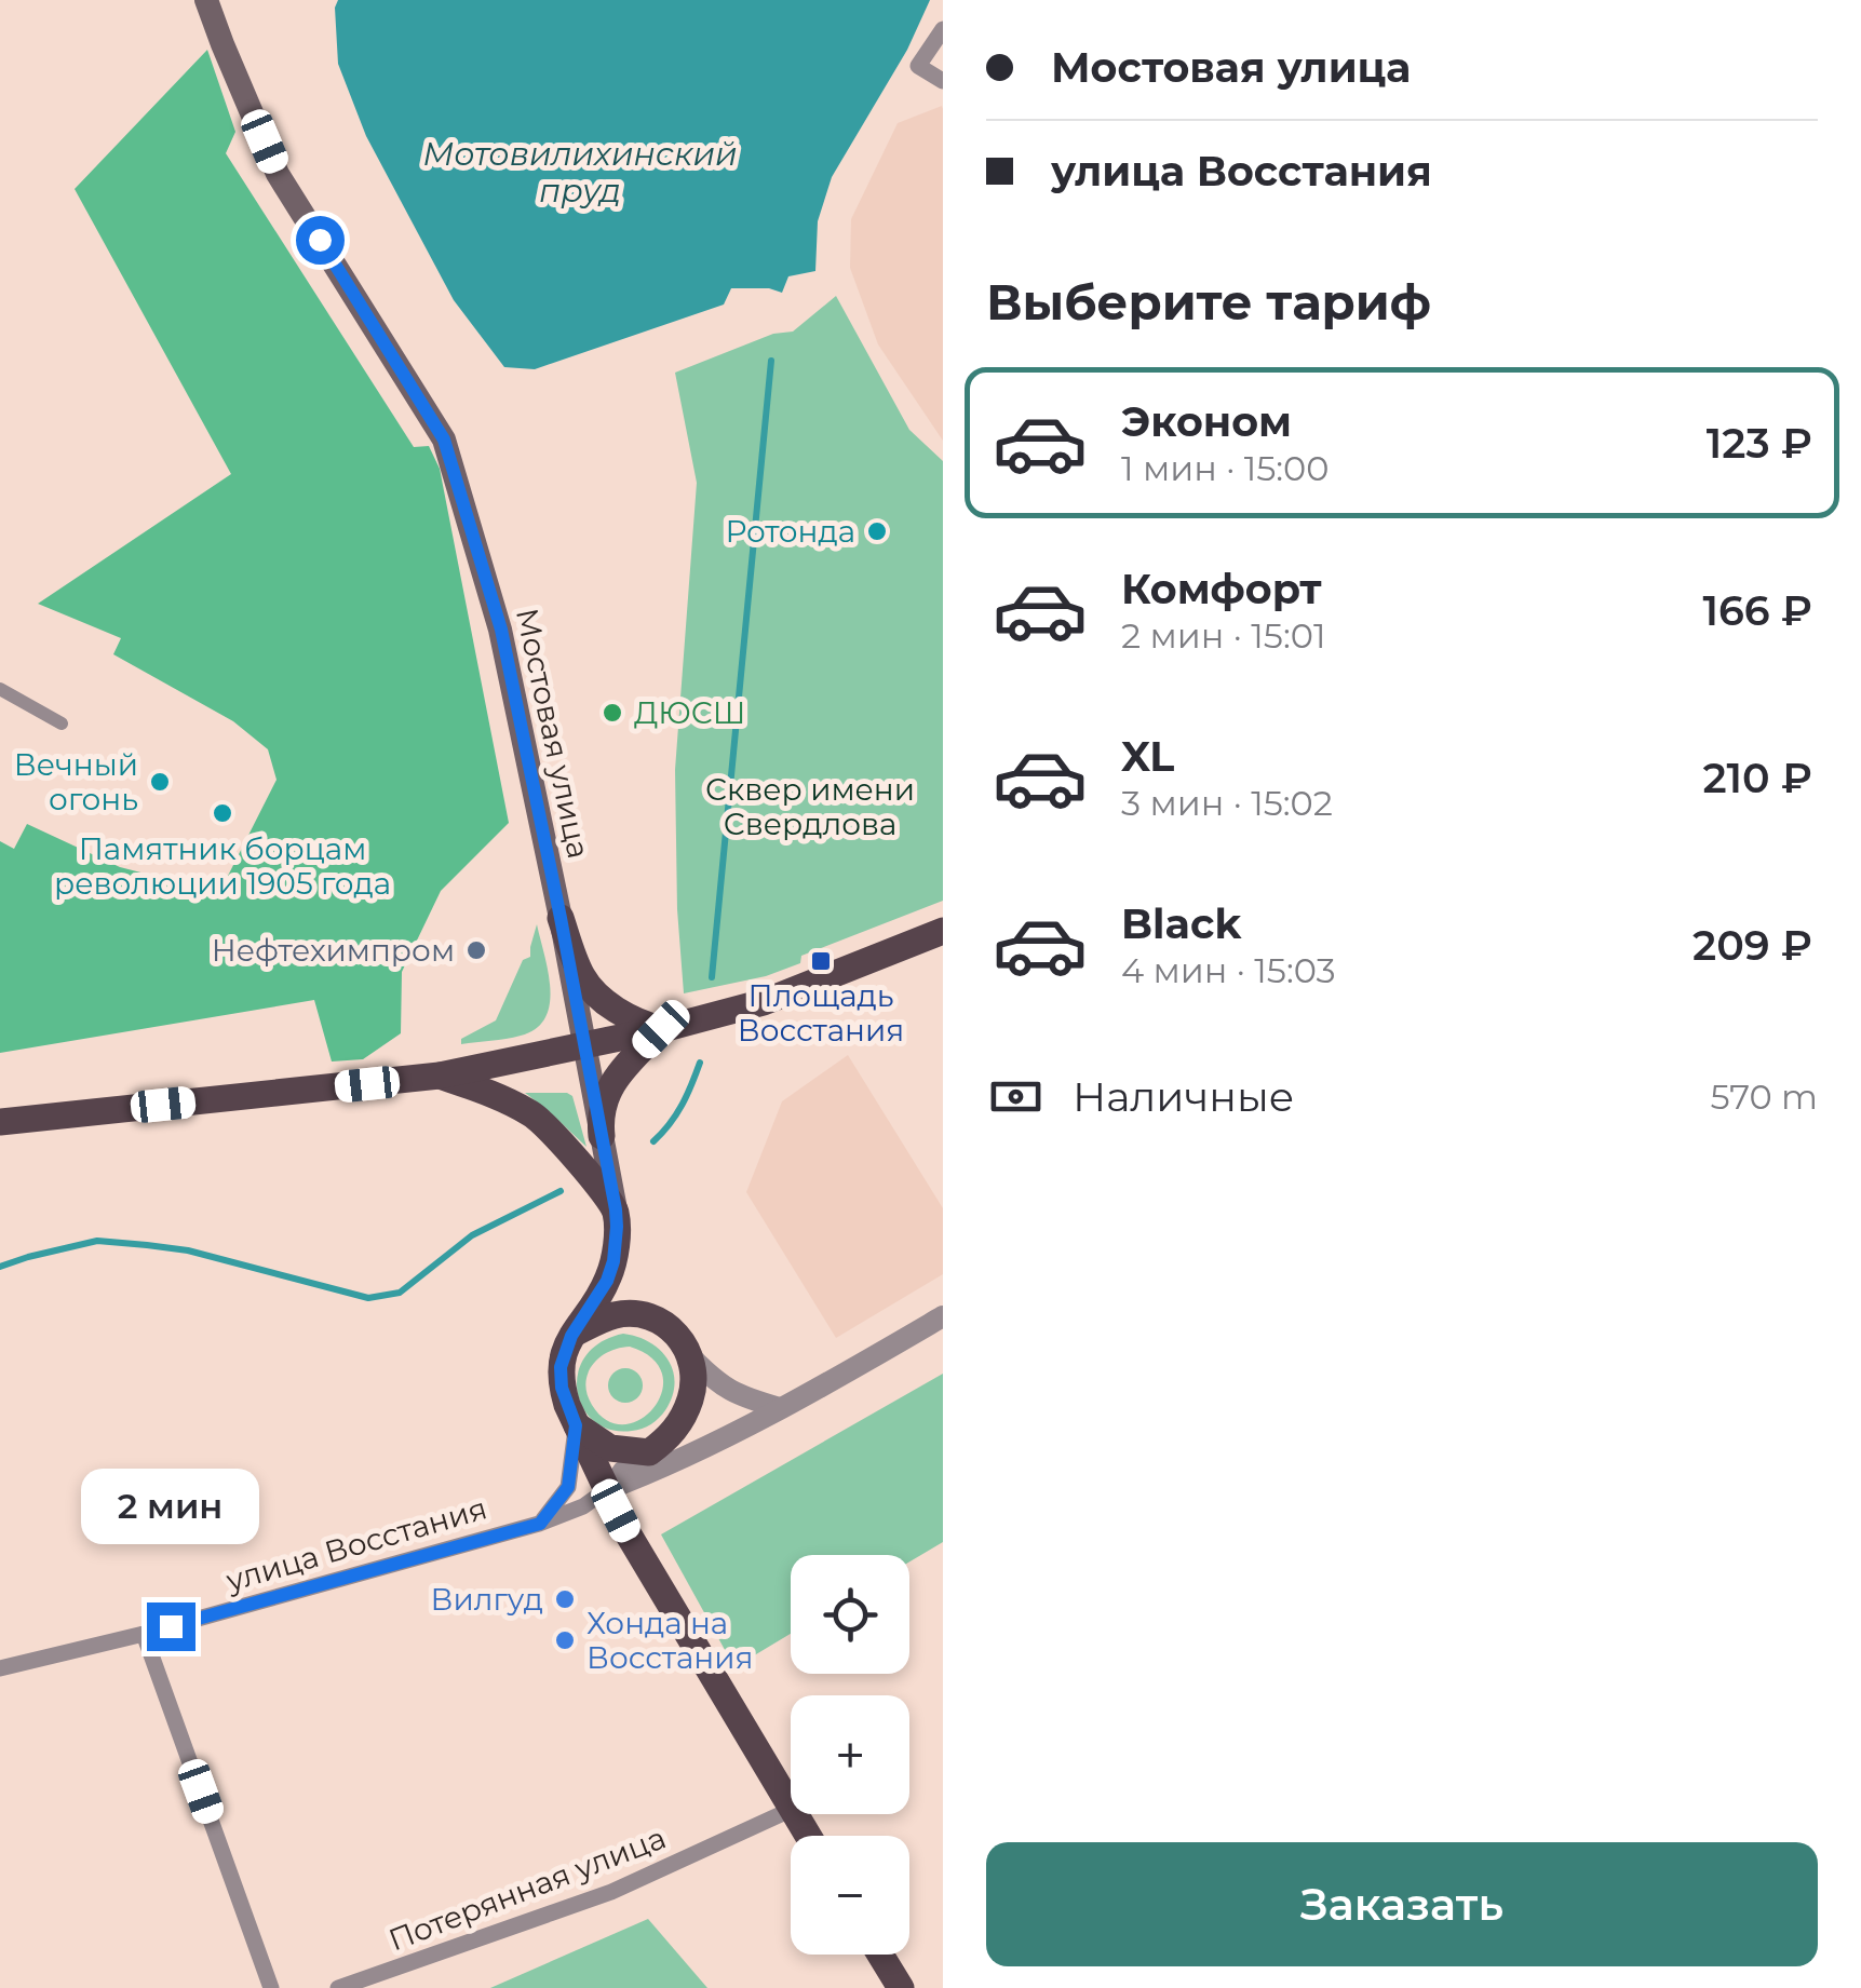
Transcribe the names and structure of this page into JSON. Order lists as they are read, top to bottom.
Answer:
{
  "streets": {
    "main road": ["Мостовая улица"],
    "street": ["улица Восстания", "Потерянная улица"]
  },
  "crossings": [
    ["Мостовая улица", "улица Восстания"]
  ],
  "water": ["Мотовилихинский пруд"],
  "parks": ["Сквер имени Свердлова"],
  "places": {
    "other": [
      "Ротонда",
      "ДЮСШ",
      "Вечный огонь",
      "Памятник борцам революции 1905 года",
      "Нефтехимпром",
      "Вилгуд",
      "Хонда на Восстания"
    ],
    "transit": ["Площадь Восстания"]
  },
  "page": {
    "banner": ["Мостовая улица", "улица Восстания"],
    "heading": "Выберите тариф",
    "list": [
      {
        "name": "Эконом",
        "note": "1 мин · 15:00",
        "value": "123 ₽"
      },
      {
        "name": "Комфорт",
        "note": "2 мин · 15:01",
        "value": "166 ₽"
      },
      {
        "name": "XL",
        "note": "3 мин · 15:02",
        "value": "210 ₽"
      },
      {
        "name": "Black",
        "note": "4 мин · 15:03",
        "value": "209 ₽"
      }
    ],
    "pay": ["Наличные", "570 m"],
    "bubble": "2 мин",
    "map_buttons": ["+", "−"],
    "buttons": "Заказать"
  }
}
